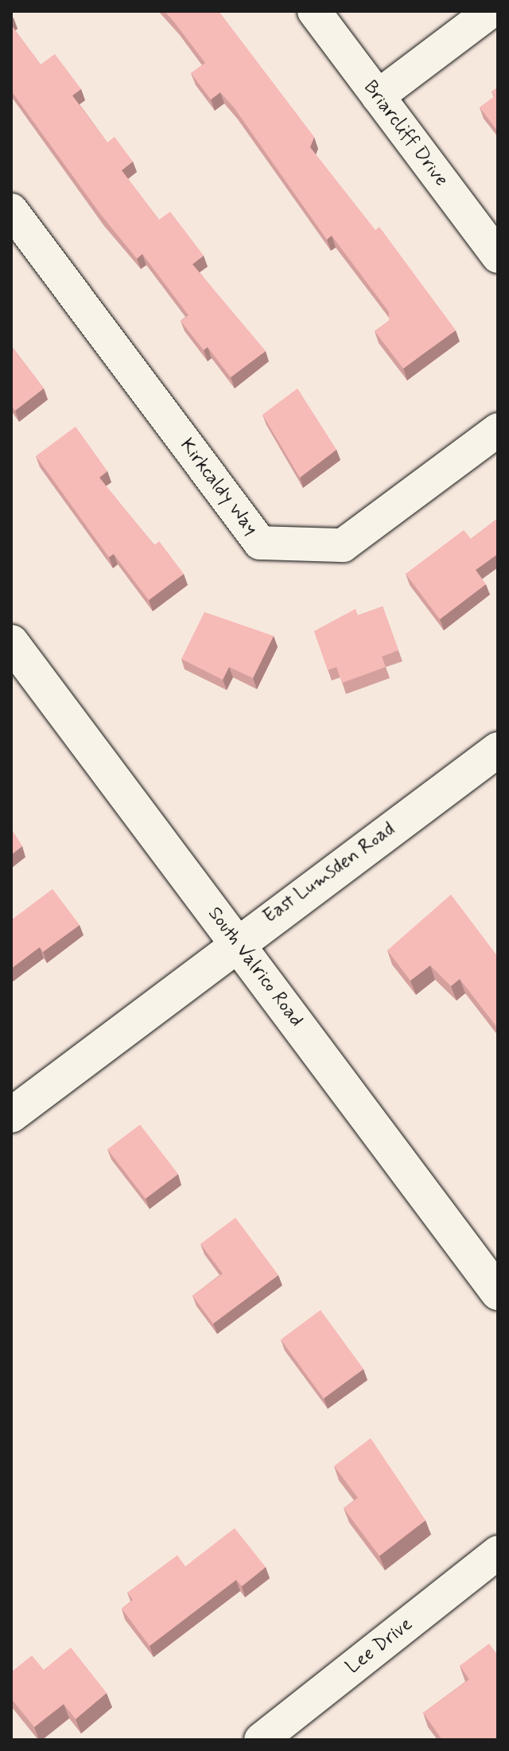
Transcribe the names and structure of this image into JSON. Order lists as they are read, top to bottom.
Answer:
{
  "streets": {
    "street": [
      "Briarcliff Drive",
      "Kirkcaldy Way",
      "East Lumsden Road",
      "South Valrico Road",
      "Lee Drive"
    ]
  },
  "crossings": [
    ["East Lumsden Road", "South Valrico Road"]
  ]
}
